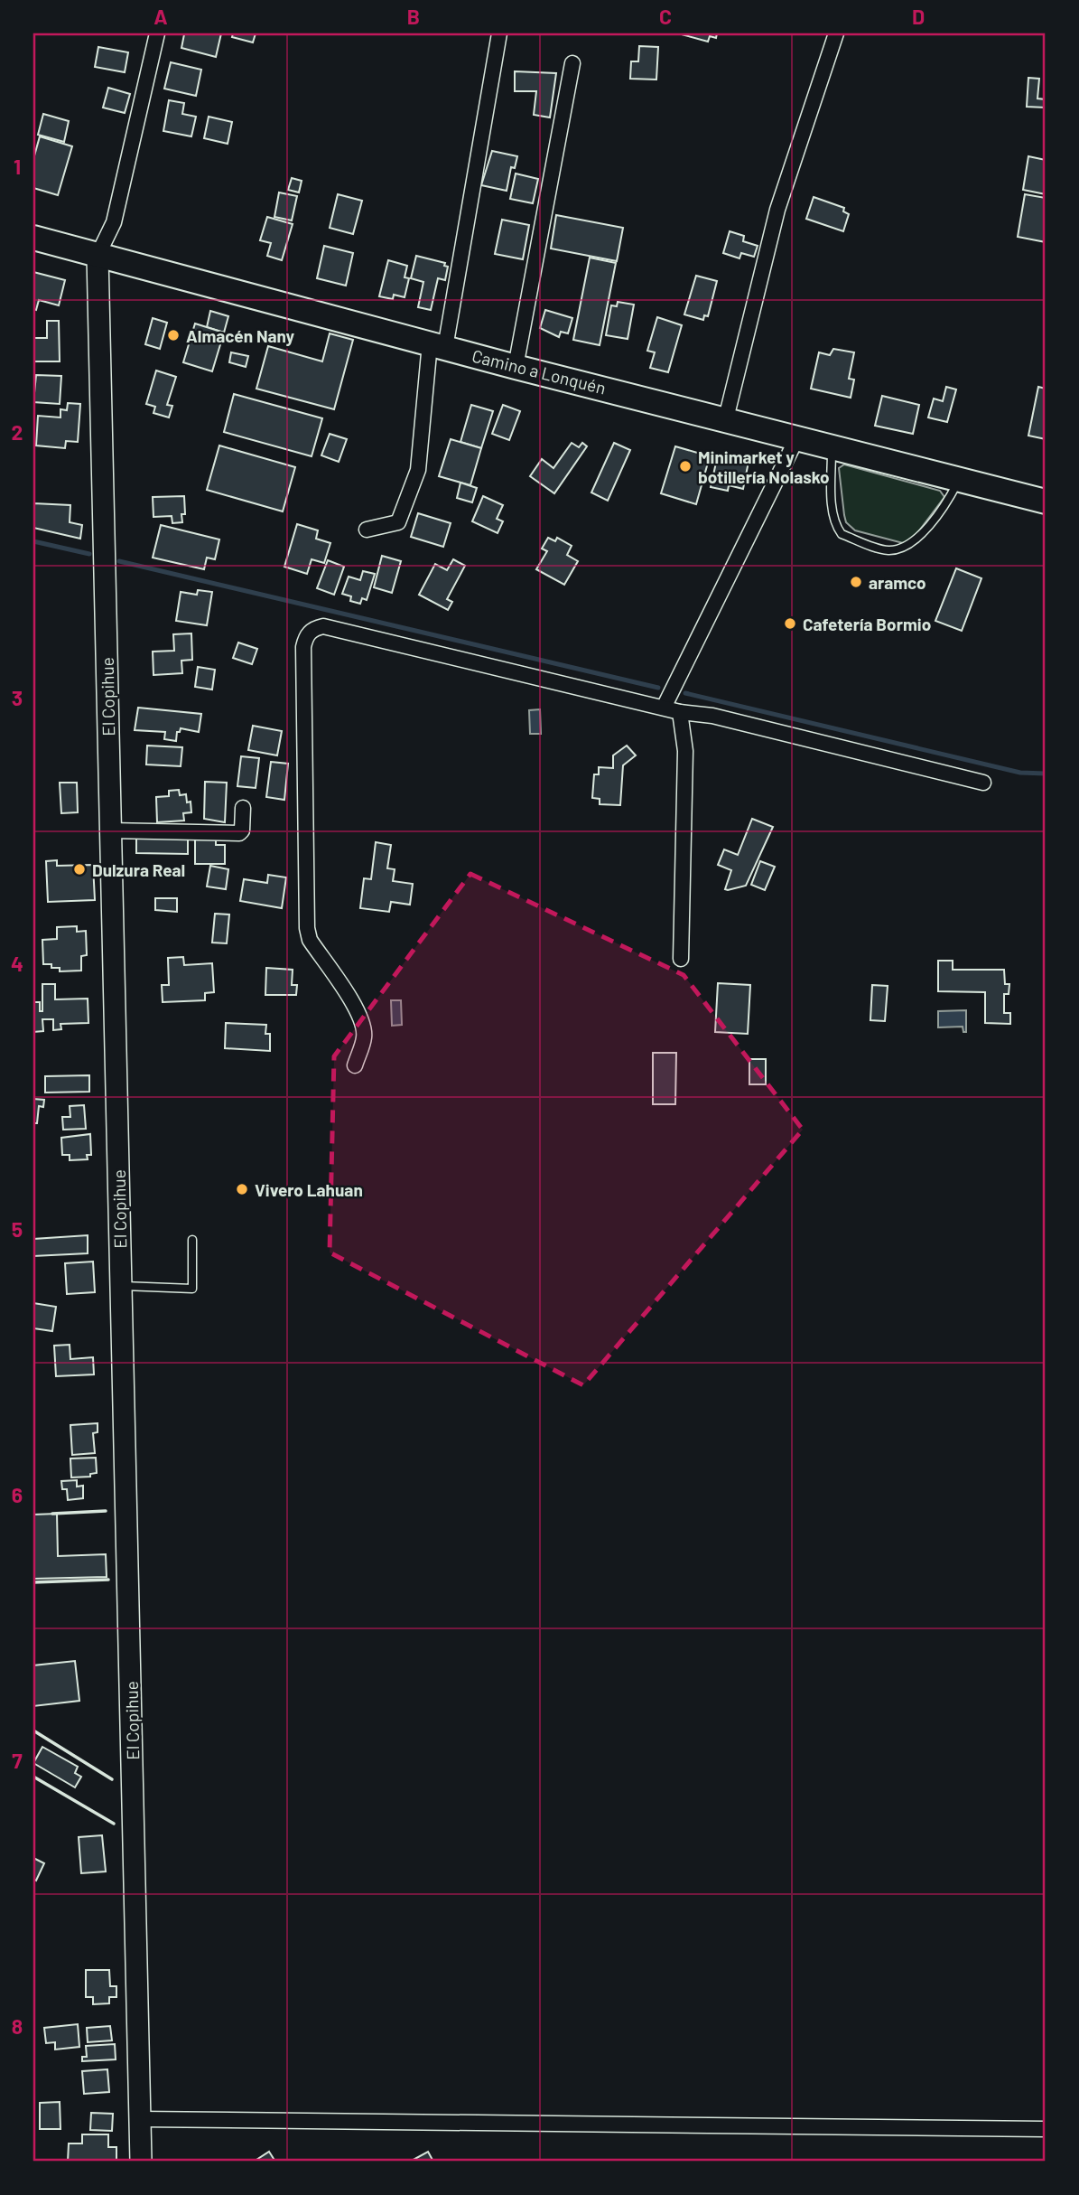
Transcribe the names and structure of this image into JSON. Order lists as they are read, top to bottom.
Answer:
{
  "streets": {
    "main road": ["Camino a Lonquén", "El Copihue"]
  },
  "crossings": [
    ["Camino a Lonquén", "El Copihue"]
  ],
  "places": [
    "Almacén Nany",
    "Minimarket y botillería Nolasko",
    "aramco",
    "Cafetería Bormio",
    "Dulzura Real",
    "Vivero Lahuan"
  ],
  "grid": {
    "columns": [
      "A",
      "B",
      "C",
      "D"
    ],
    "rows": [
      "1",
      "2",
      "3",
      "4",
      "5",
      "6",
      "7",
      "8"
    ]
  }
}
